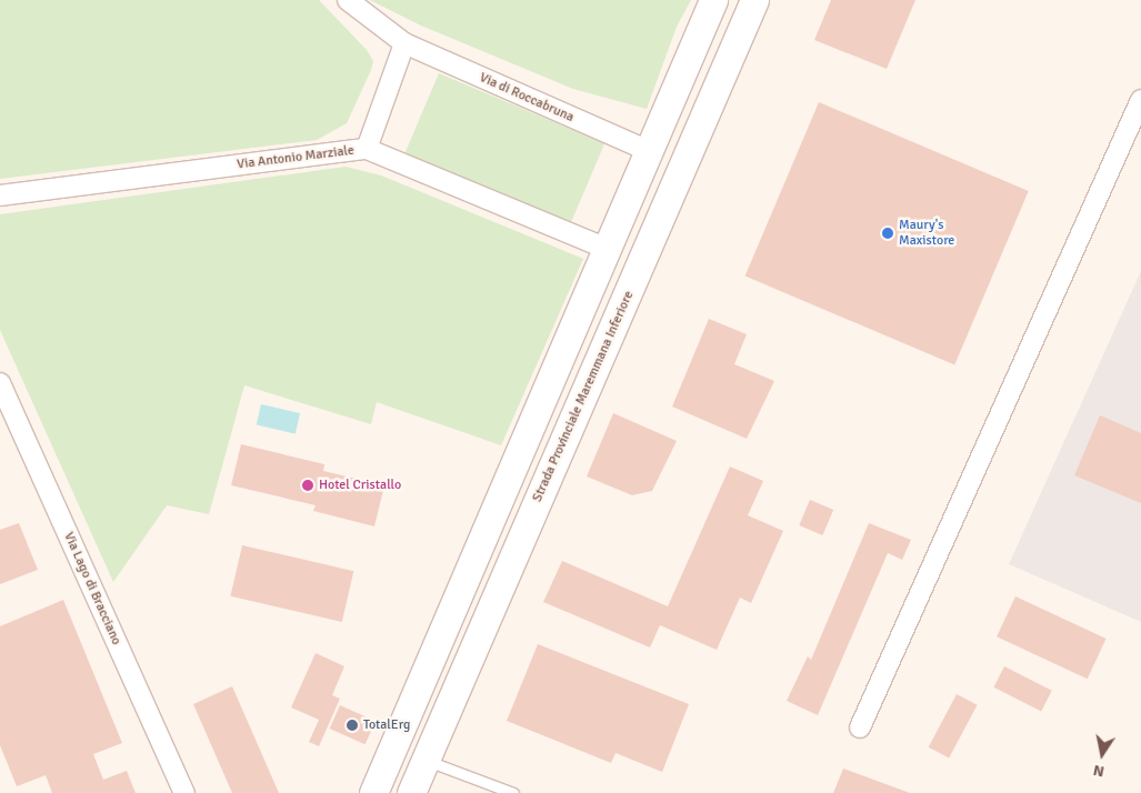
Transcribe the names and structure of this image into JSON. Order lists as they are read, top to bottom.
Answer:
{
  "streets": {
    "main road": ["Strada Provinciale Maremmana Inferiore"],
    "street": ["Via di Roccabruna", "Via Antonio Marziale", "Via Lago di Bracciano"]
  },
  "places": ["Maury's Maxistore", "Hotel Cristallo", "TotalErg"],
  "north": "bottom"
}
